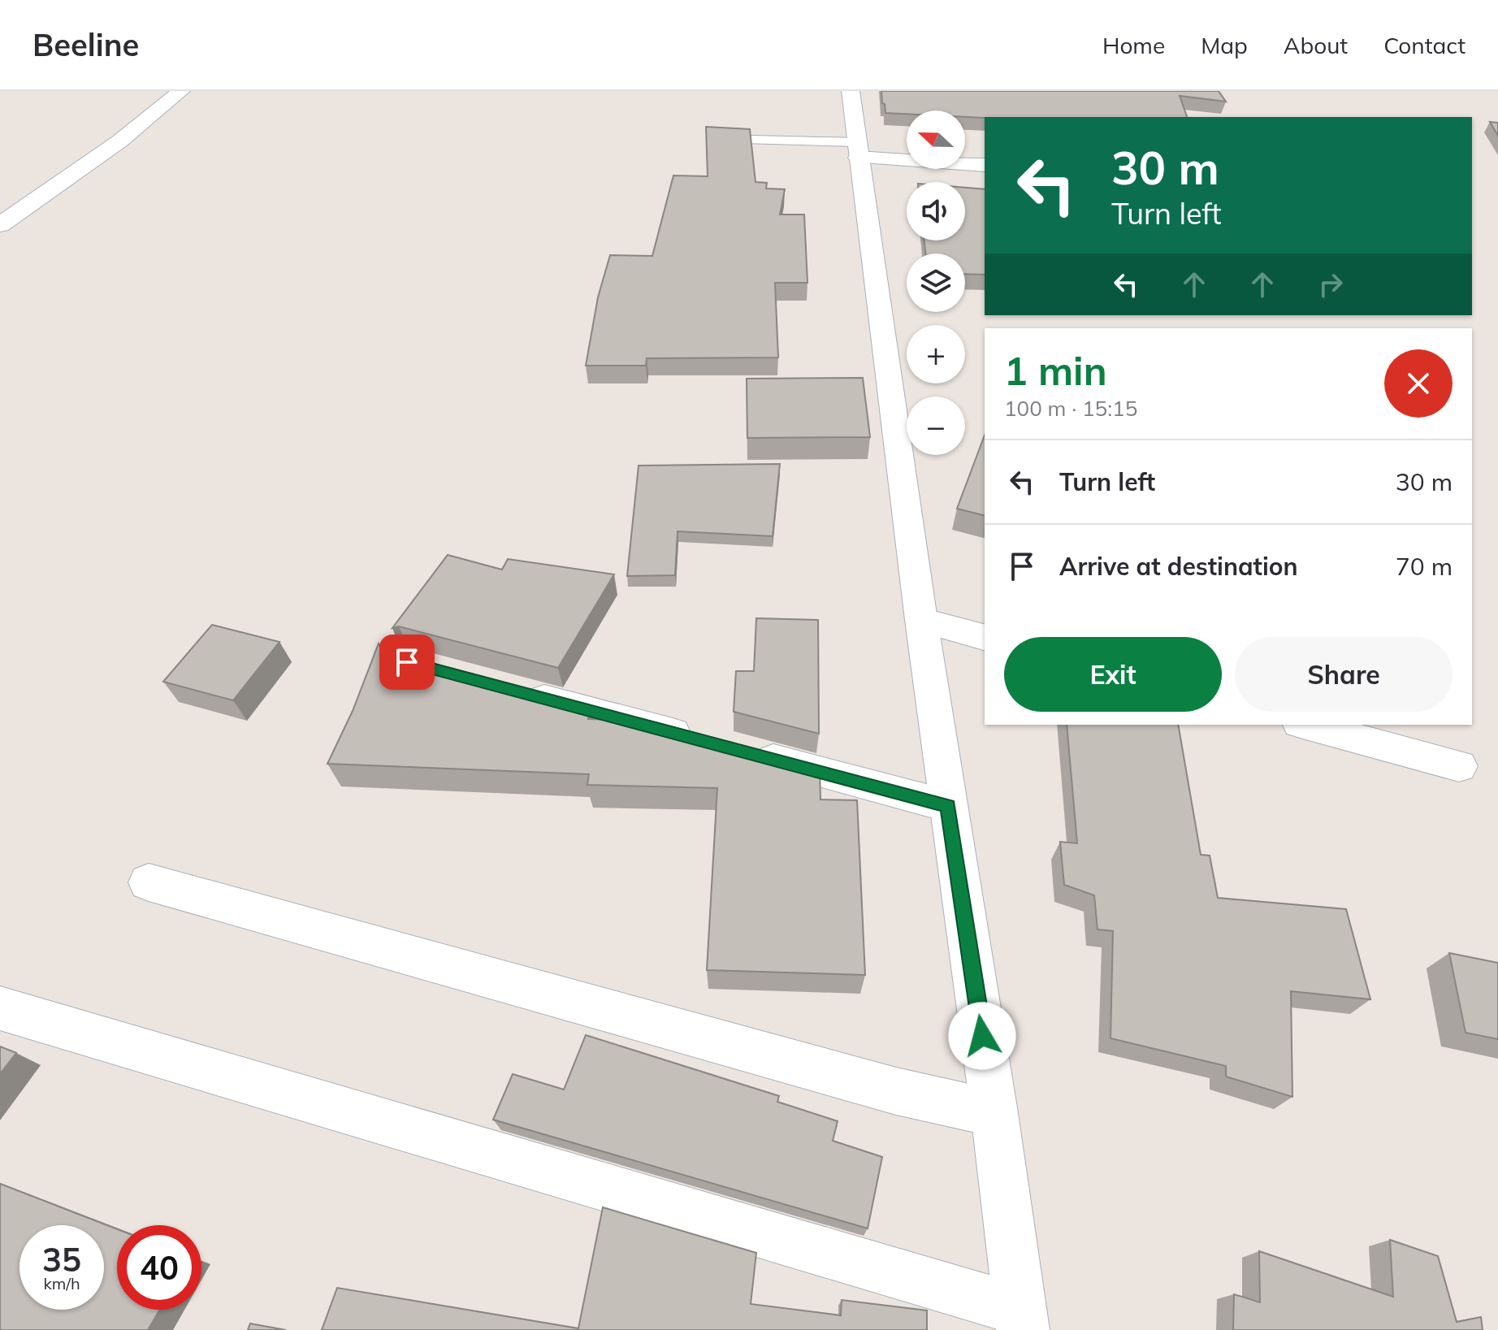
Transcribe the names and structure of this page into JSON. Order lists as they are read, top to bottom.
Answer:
{
  "north": "left",
  "page": {
    "header": "Beeline",
    "nav": [
      "Home",
      "Map",
      "About",
      "Contact"
    ],
    "map_buttons": ["+", "−"],
    "turn": ["30 m", "Turn left"],
    "heading": ["1 min", "100 m · 15:15"],
    "list": [
      {
        "name": "Turn left",
        "value": "30 m"
      },
      {
        "name": "Arrive at destination",
        "value": "70 m"
      }
    ],
    "buttons": ["Exit", "Share"],
    "speed": "35 km/h",
    "limit": "40"
  }
}
